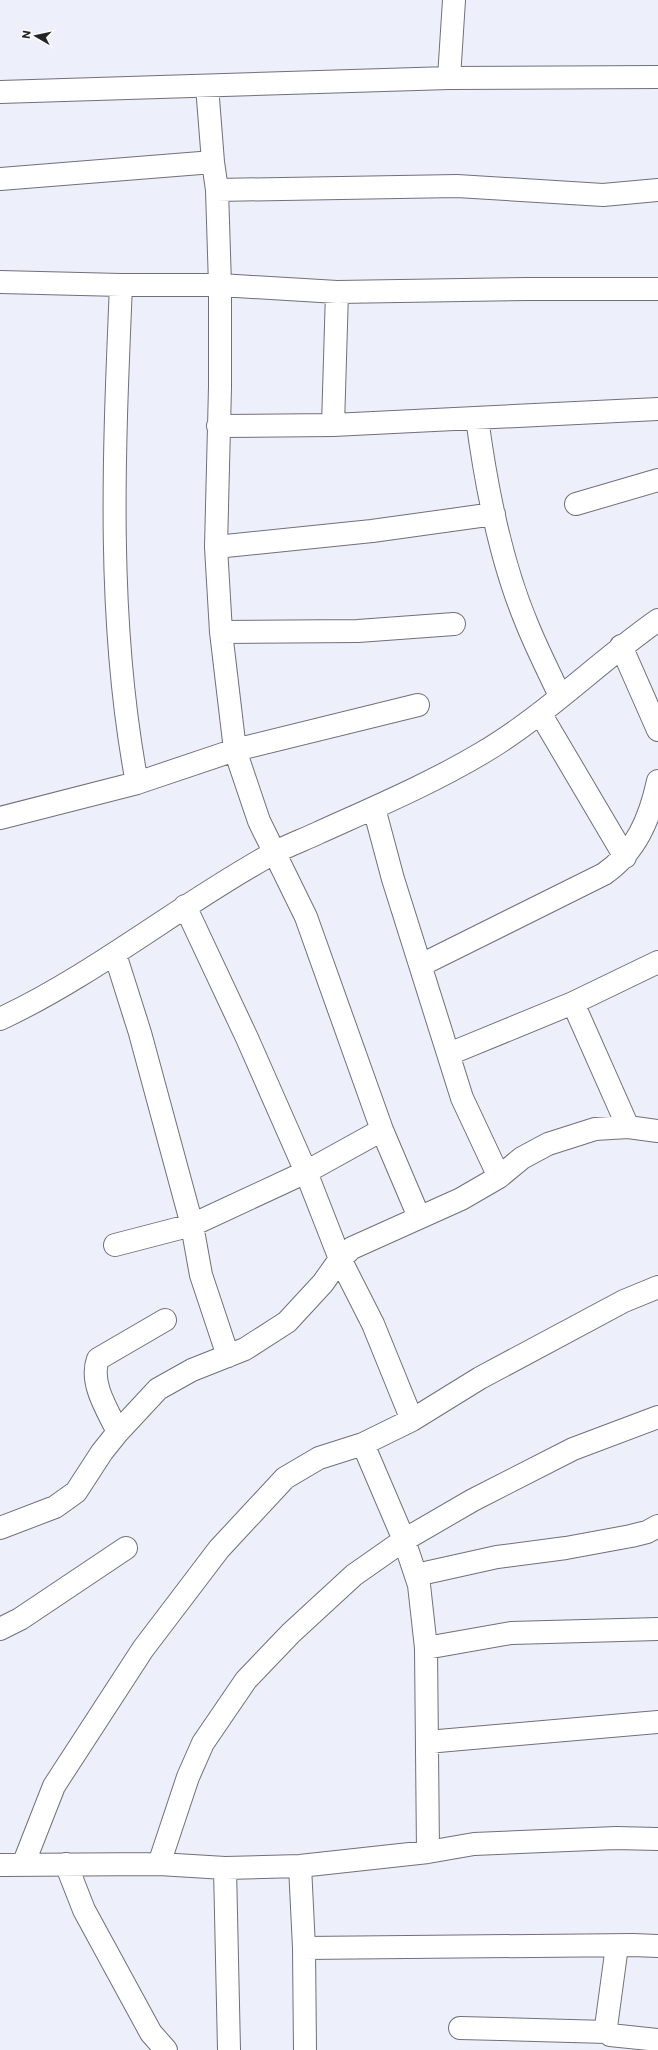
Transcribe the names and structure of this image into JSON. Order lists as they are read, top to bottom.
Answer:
{
  "north": "left"
}
